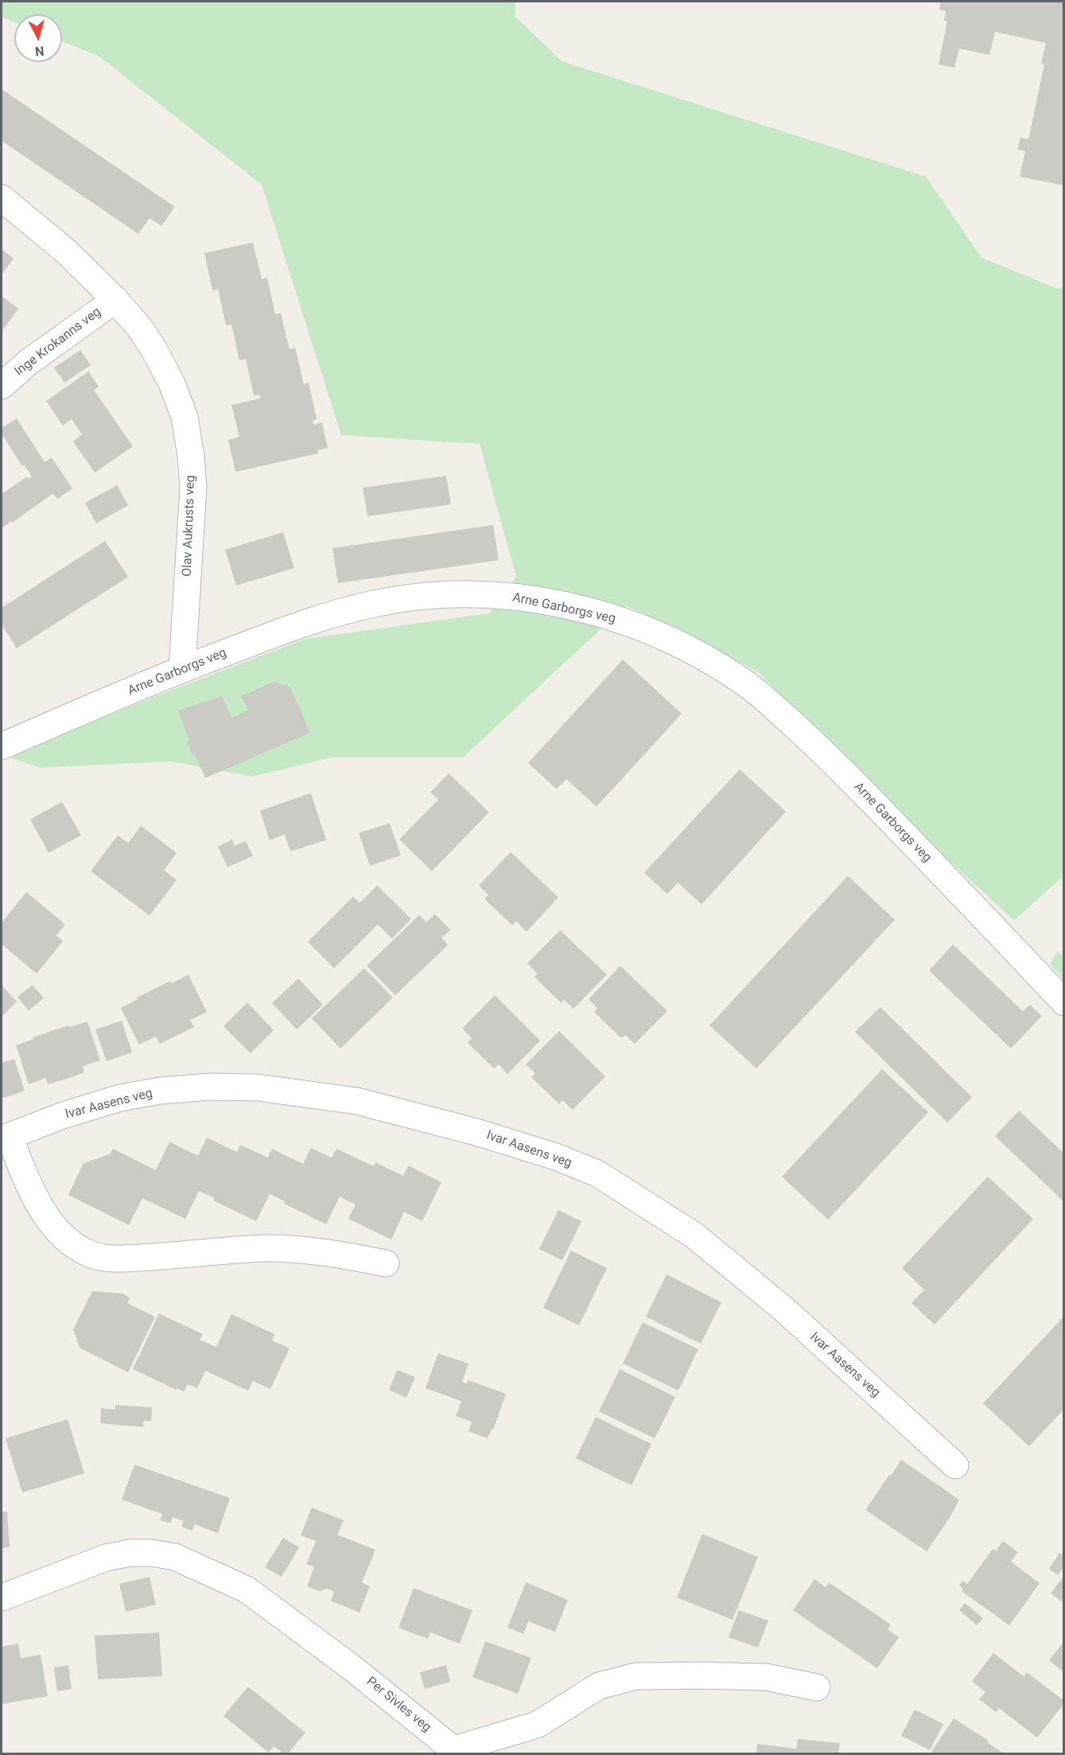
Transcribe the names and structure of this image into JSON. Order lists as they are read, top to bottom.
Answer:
{
  "streets": {
    "street": [
      "Inge Krokanns veg",
      "Olav Aukrusts veg",
      "Arne Garborgs veg",
      "Ivar Aasens veg",
      "Per Sivles veg"
    ]
  },
  "crossings": [
    ["Inge Krokanns veg", "Olav Aukrusts veg"],
    ["Olav Aukrusts veg", "Arne Garborgs veg"]
  ],
  "north": "bottom"
}
